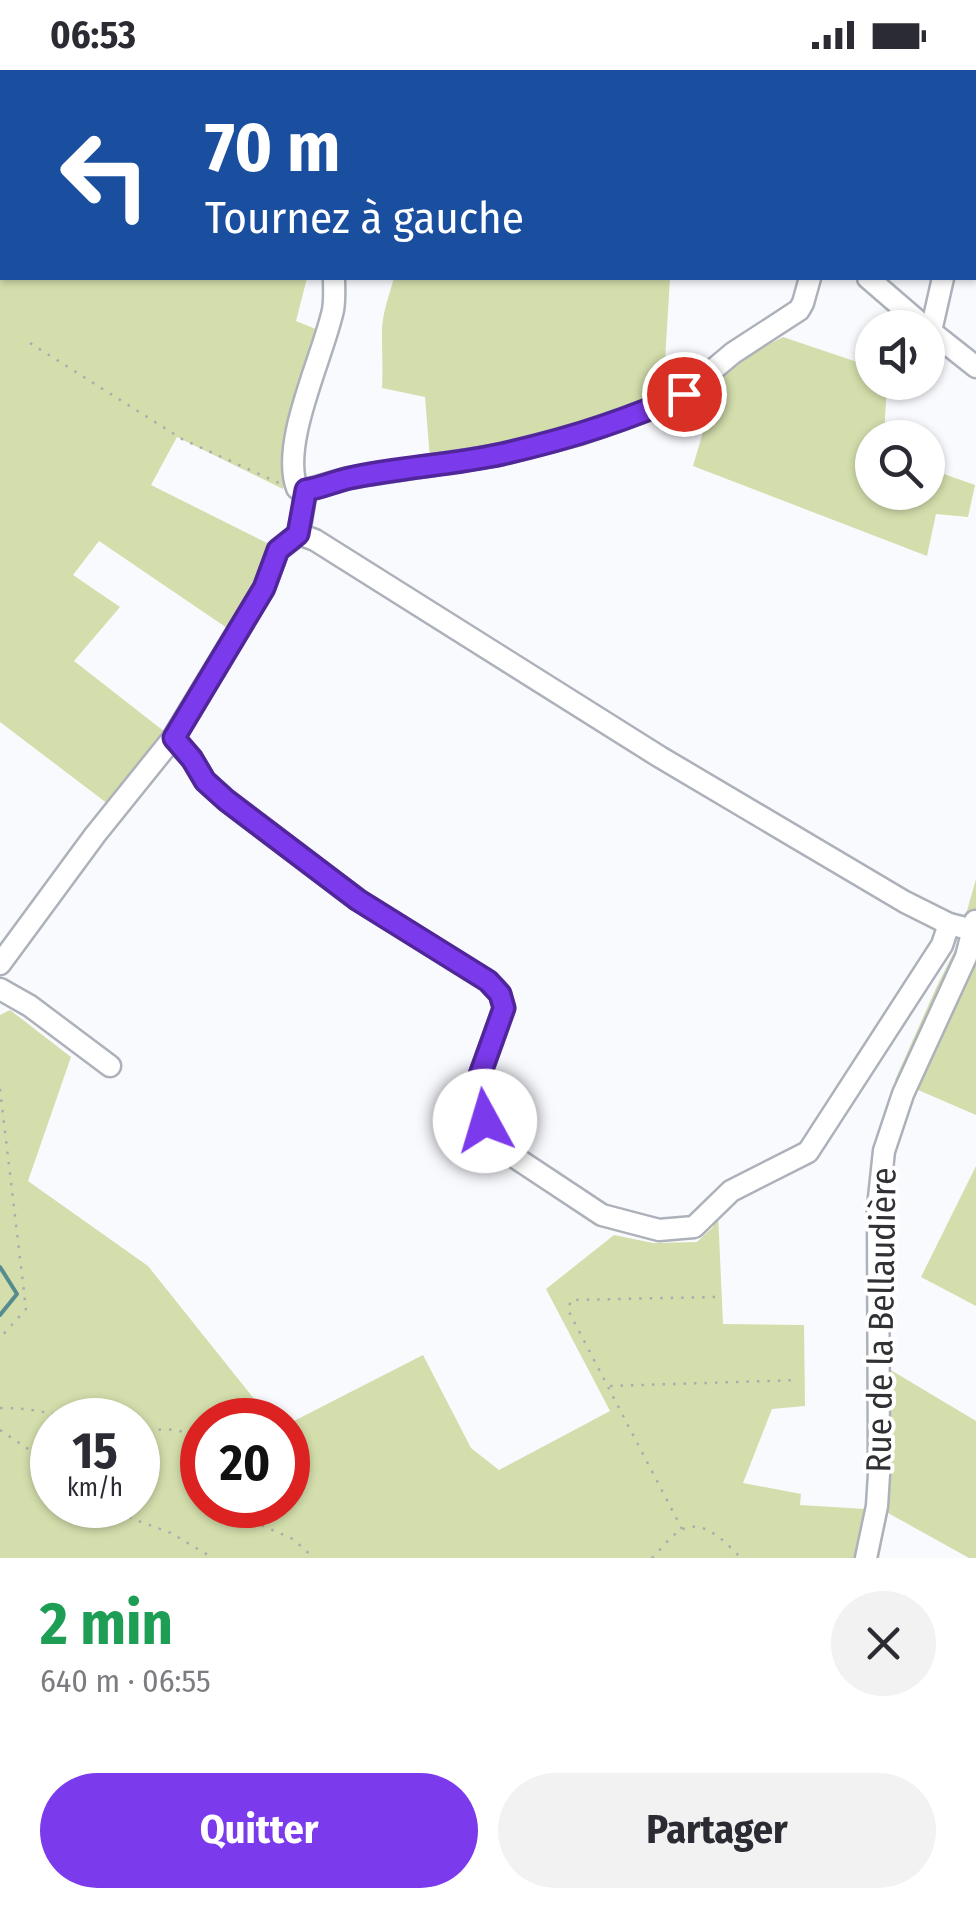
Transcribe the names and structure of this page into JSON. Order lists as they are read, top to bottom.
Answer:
{
  "streets": {
    "street": ["Rue de la Bellaudière"]
  },
  "page": {
    "status": "06:53",
    "turn": ["70 m", "Tournez à gauche"],
    "speed": "15 km/h",
    "limit": "20",
    "heading": ["2 min", "640 m · 06:55"],
    "buttons": ["Quitter", "Partager"]
  }
}
